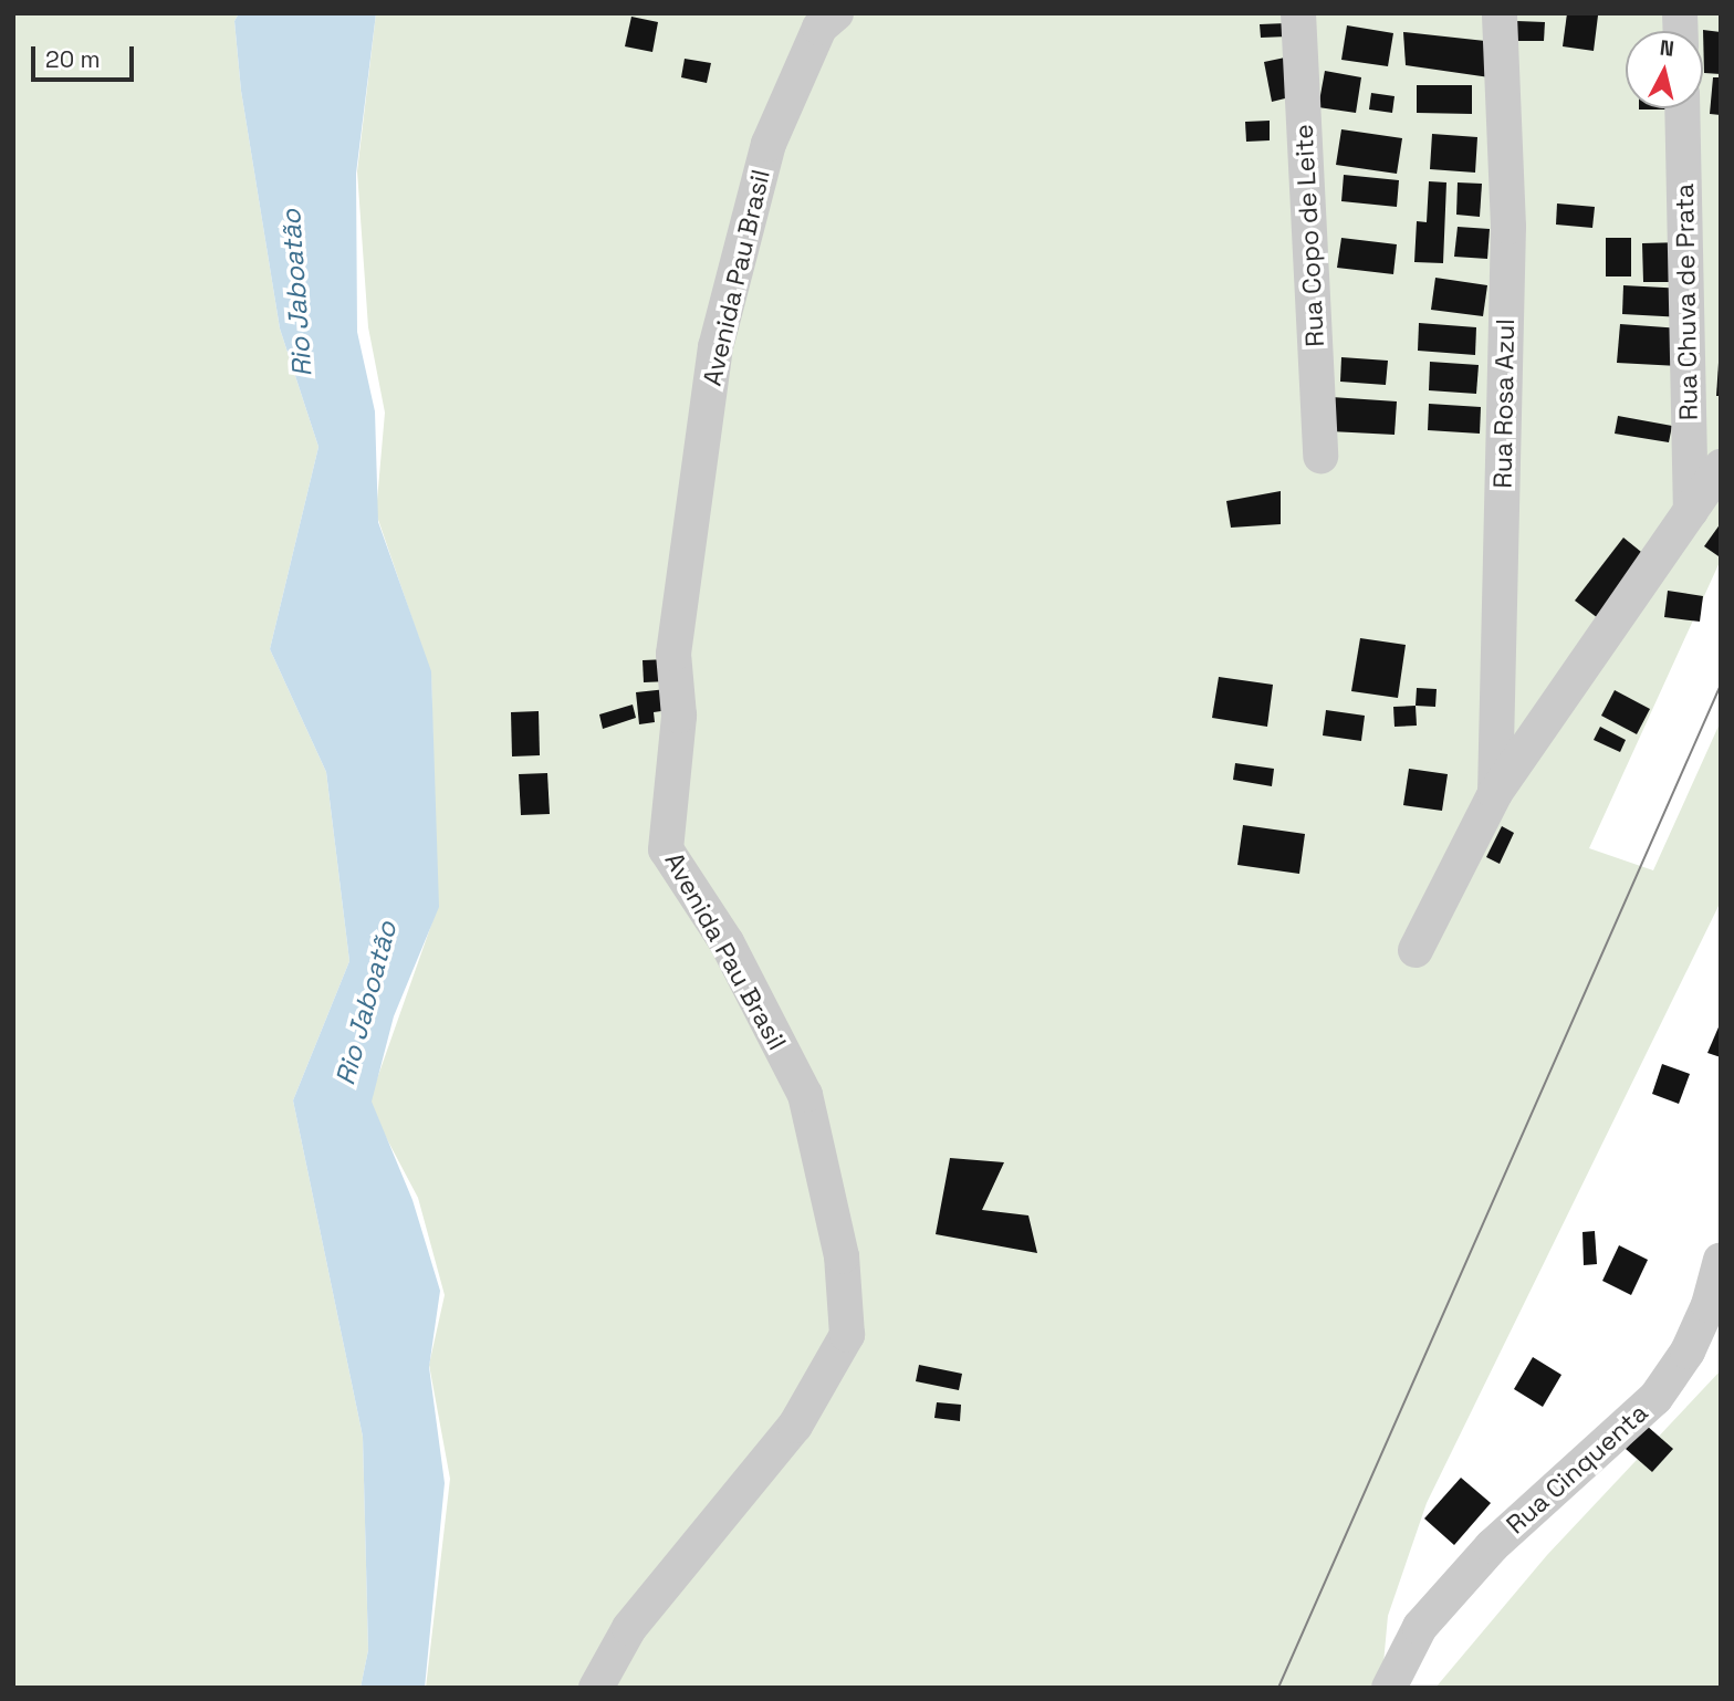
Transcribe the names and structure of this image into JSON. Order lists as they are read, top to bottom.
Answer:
{
  "streets": {
    "street": [
      "Rua Copo de Leite",
      "Avenida Pau Brasil",
      "Rua Chuva de Prata",
      "Rua Rosa Azul",
      "Rua Cinquenta"
    ]
  },
  "water": ["Rio Jaboatão"],
  "scale_bar": "20 m",
  "north": "top"
}
